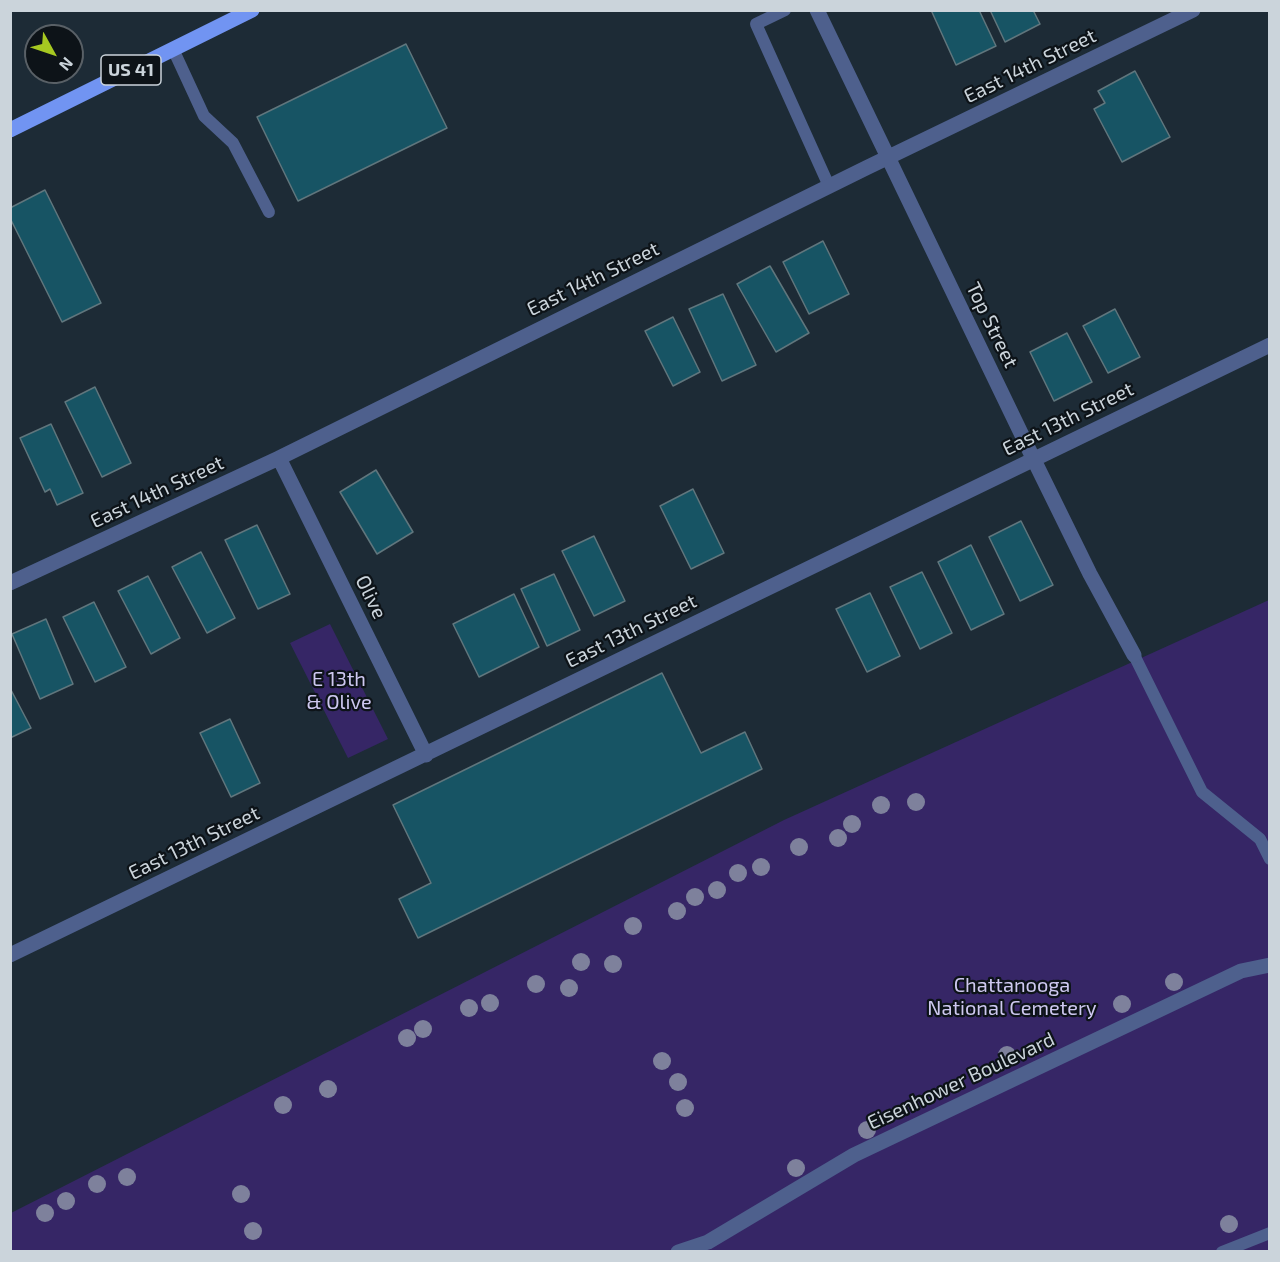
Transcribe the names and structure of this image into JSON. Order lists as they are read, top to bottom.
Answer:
{
  "streets": {
    "main road": ["US 41"],
    "street": [
      "East 14th Street",
      "Top Street",
      "East 13th Street",
      "Olive",
      "Eisenhower Boulevard"
    ]
  },
  "crossings": [
    ["East 14th Street", "Top Street"],
    ["East 14th Street", "Olive"],
    ["Top Street", "East 13th Street"],
    ["East 13th Street", "Olive"]
  ],
  "parks": ["E 13th & Olive", "Chattanooga National Cemetery"],
  "north": "bottom right"
}
